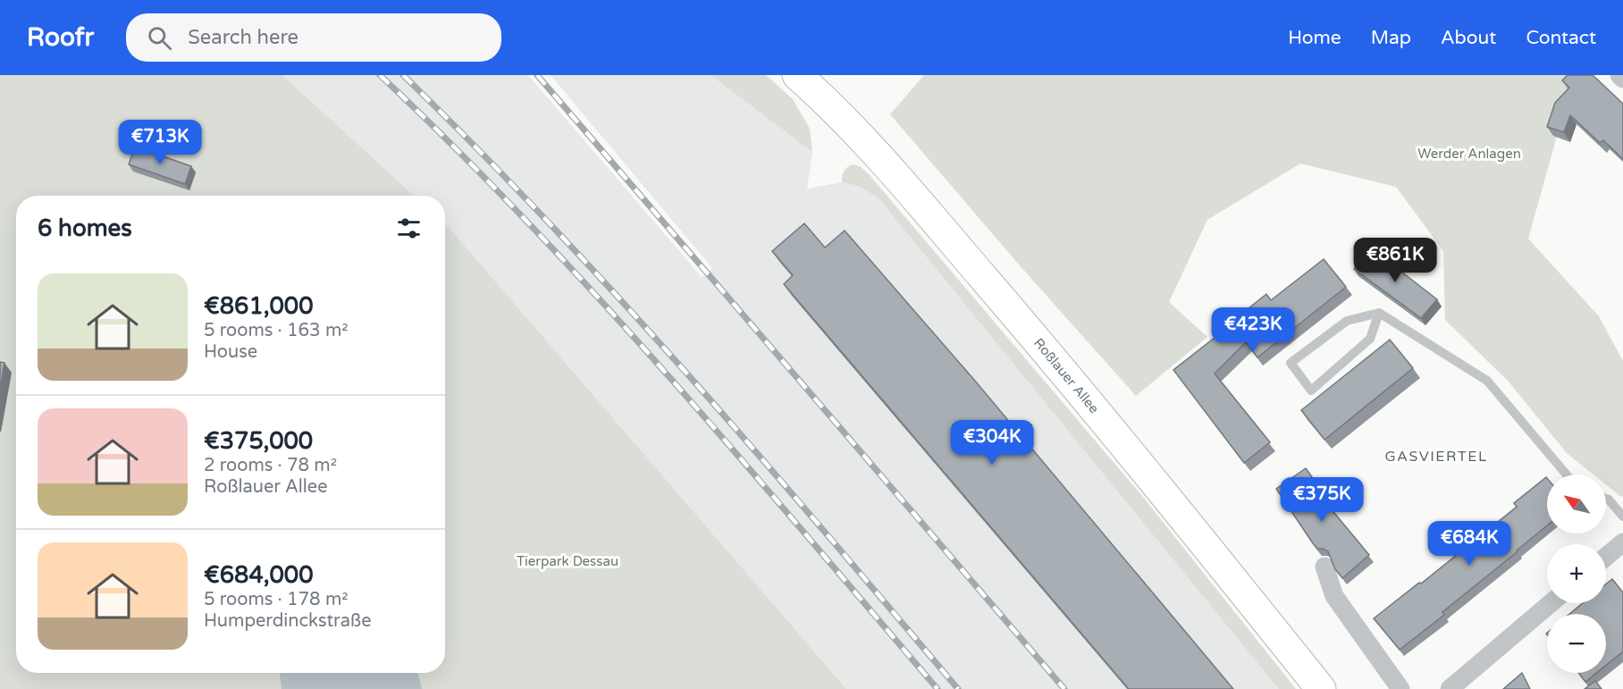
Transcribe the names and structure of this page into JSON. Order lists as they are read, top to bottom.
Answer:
{
  "streets": {
    "main road": ["Roßlauer Allee"]
  },
  "districts": ["GASVIERTEL"],
  "parks": ["Werder Anlagen", "Tierpark Dessau"],
  "north": "top left",
  "page": {
    "header": "Roofr",
    "search": "Search here",
    "nav": [
      "Home",
      "Map",
      "About",
      "Contact"
    ],
    "price": [
      "€713K",
      "€861K",
      "€423K",
      "€304K",
      "€375K",
      "€684K"
    ],
    "heading": "6 homes",
    "list": [
      {
        "name": "€861,000",
        "note": "5 rooms · 163 m² · House"
      },
      {
        "name": "€375,000",
        "note": "2 rooms · 78 m² · Roßlauer Allee"
      },
      {
        "name": "€684,000",
        "note": "5 rooms · 178 m² · Humperdinckstraße"
      }
    ],
    "map_buttons": ["+", "−"]
  }
}
